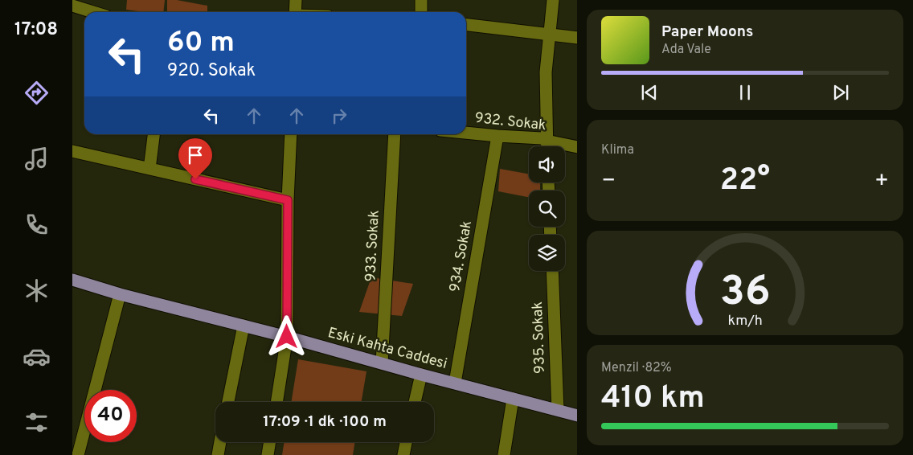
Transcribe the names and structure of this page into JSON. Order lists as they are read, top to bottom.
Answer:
{
  "streets": {
    "main road": ["Eski Kahta Caddesi"],
    "street": [
      "932. Sokak",
      "933. Sokak",
      "934. Sokak",
      "935. Sokak"
    ]
  },
  "crossings": [
    ["932. Sokak", "934. Sokak"],
    ["933. Sokak", "Eski Kahta Caddesi"],
    ["934. Sokak", "Eski Kahta Caddesi"],
    ["935. Sokak", "Eski Kahta Caddesi"]
  ],
  "page": {
    "tabs": "17:08",
    "turn": ["60 m", "920. Sokak"],
    "song": ["Paper Moons", "Ada Vale"],
    "tile": [
      "Klima",
      ["Menzil · 82%", "410 km"]
    ],
    "heat": ["−", "22°", "+"],
    "limit": "40",
    "trip": "17:09 · 1 dk · 100 m",
    "gauge": ["36", "km/h"]
  }
}
